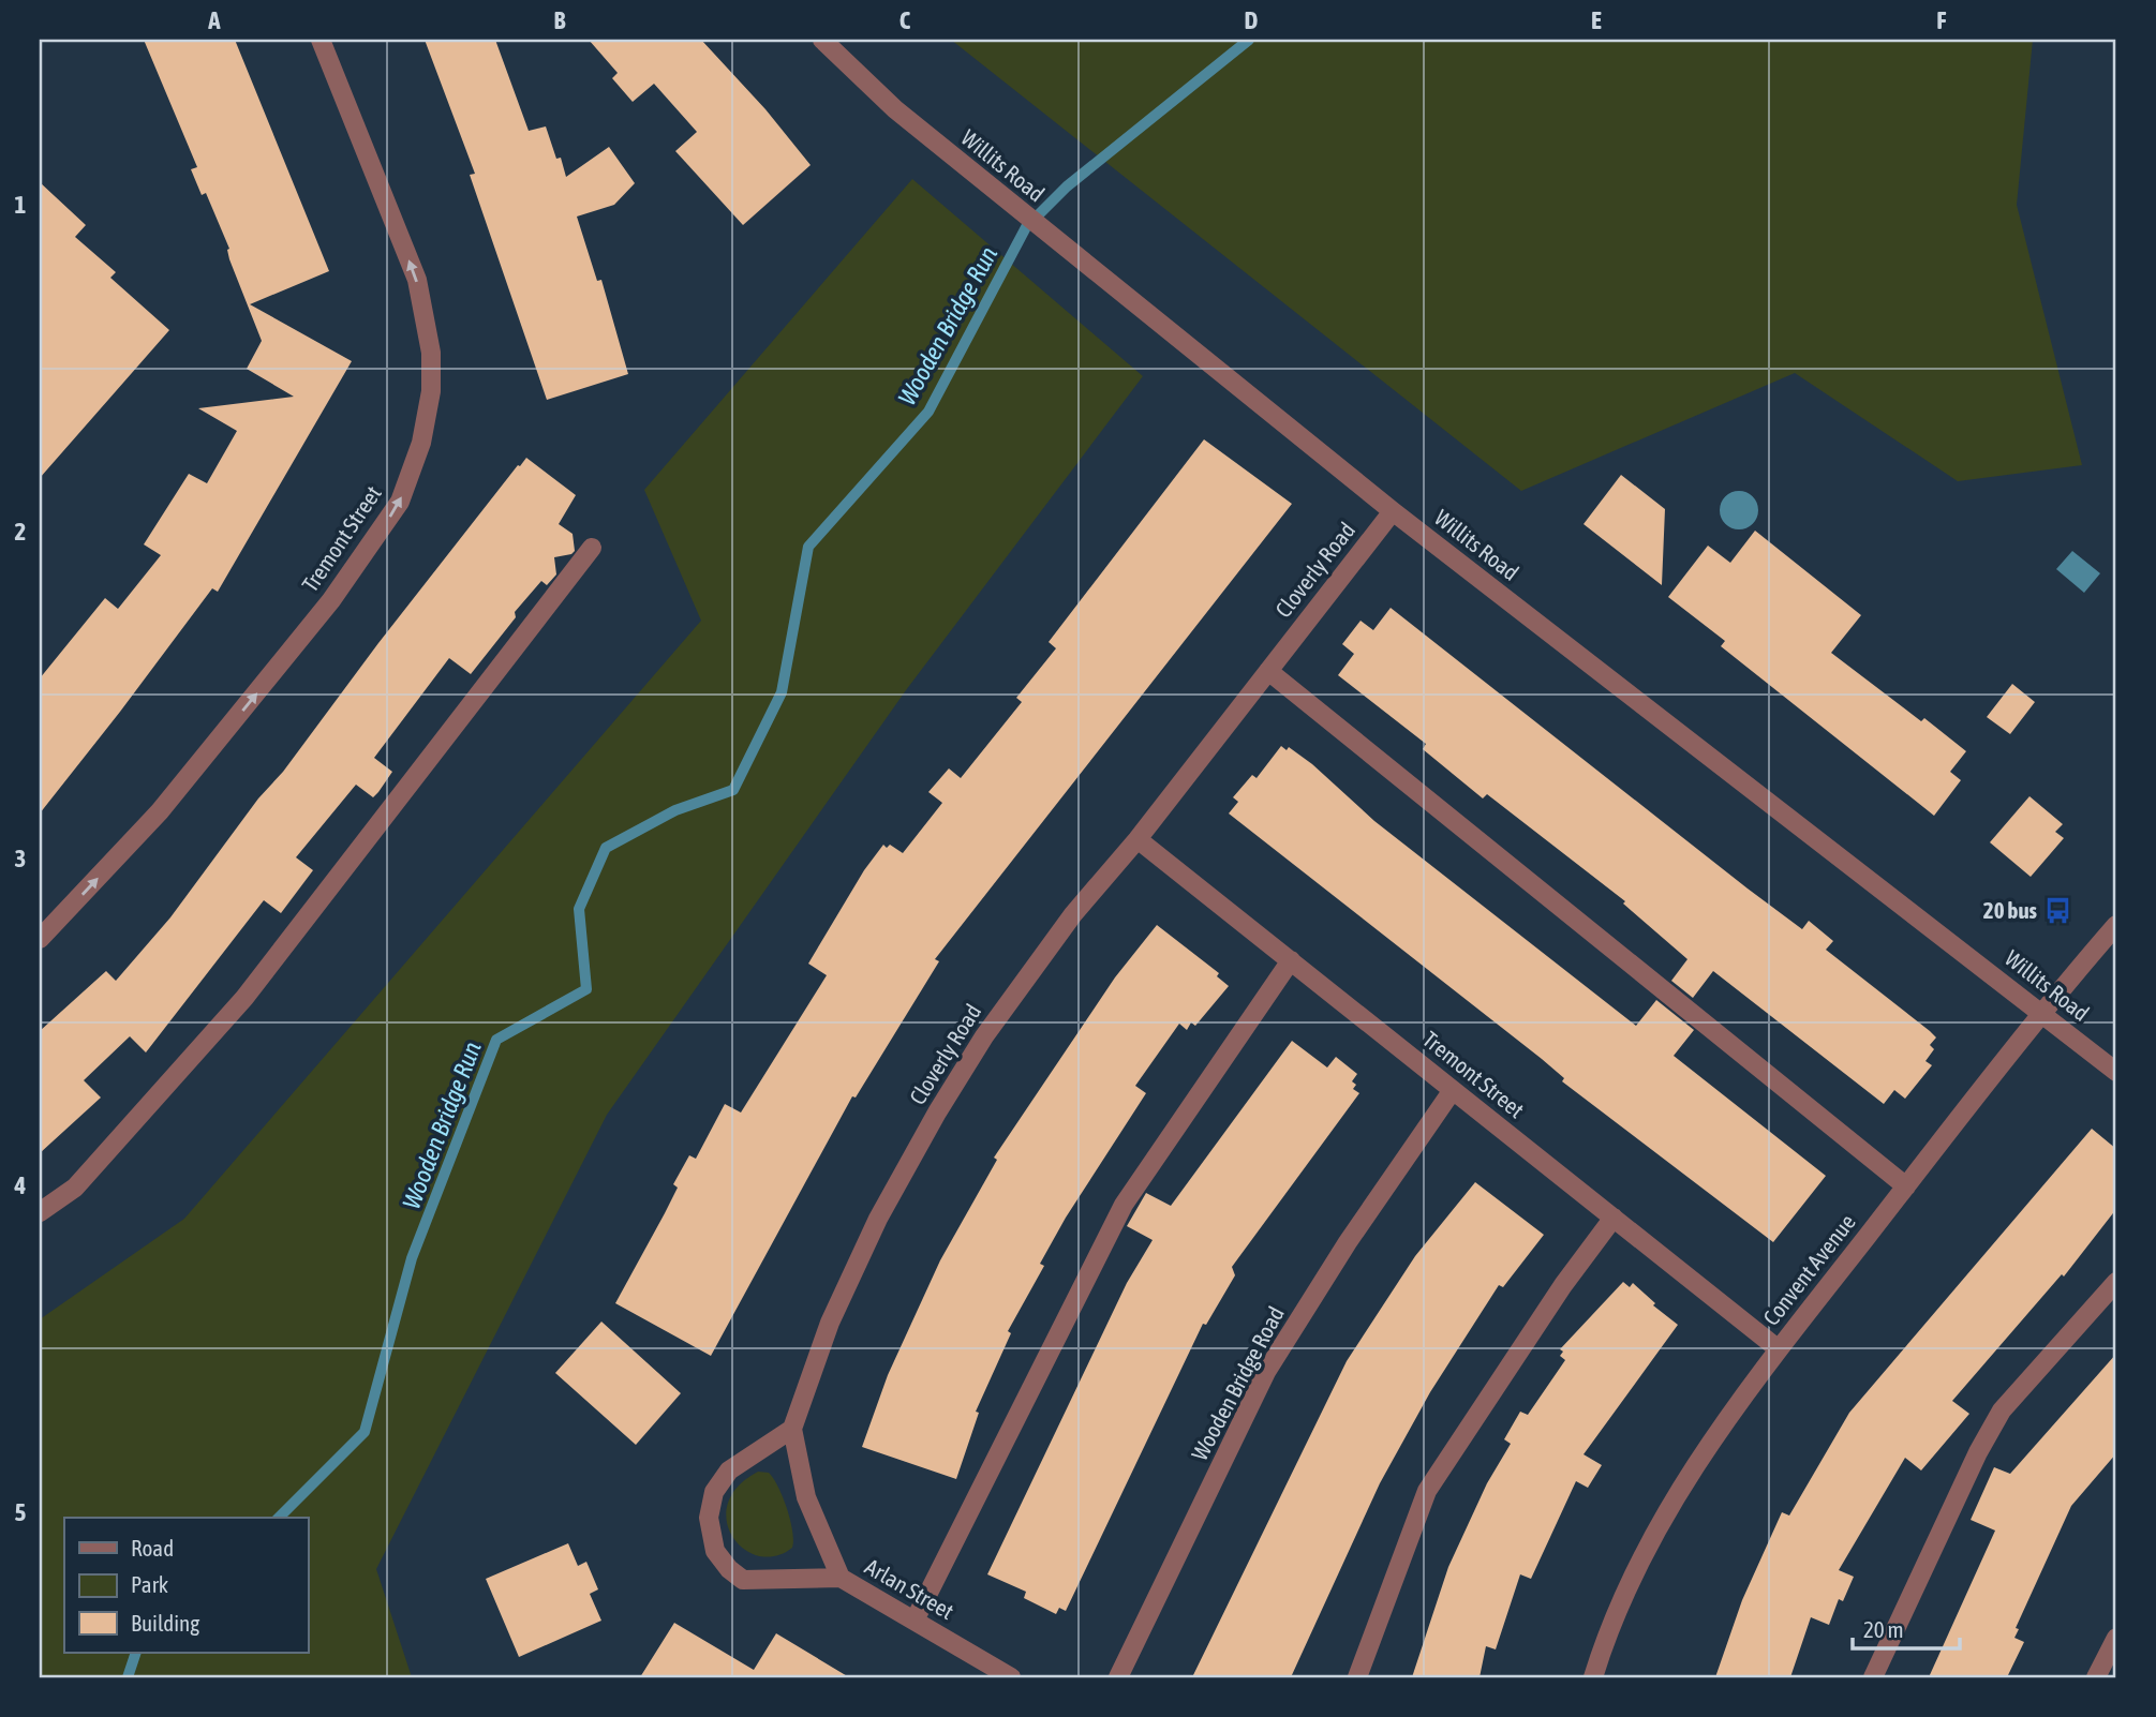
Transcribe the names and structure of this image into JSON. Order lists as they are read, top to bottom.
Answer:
{
  "streets": {
    "street": [
      "Willits Road",
      "Tremont Street",
      "Cloverly Road",
      "Convent Avenue",
      "Wooden Bridge Road",
      "Arlan Street"
    ]
  },
  "crossings": [
    ["Willits Road", "Cloverly Road"],
    ["Willits Road", "Convent Avenue"],
    ["Tremont Street", "Cloverly Road"],
    ["Tremont Street", "Convent Avenue"],
    ["Tremont Street", "Wooden Bridge Road"],
    ["Cloverly Road", "Arlan Street"]
  ],
  "one_way": ["Tremont Street"],
  "water": ["Wooden Bridge Run"],
  "places": {
    "bus stop": ["20 bus"]
  },
  "legend": ["Road", "Park", "Building"],
  "scale_bar": "20 m",
  "grid": {
    "columns": [
      "A",
      "B",
      "C",
      "D",
      "E",
      "F"
    ],
    "rows": [
      "1",
      "2",
      "3",
      "4",
      "5"
    ]
  }
}
